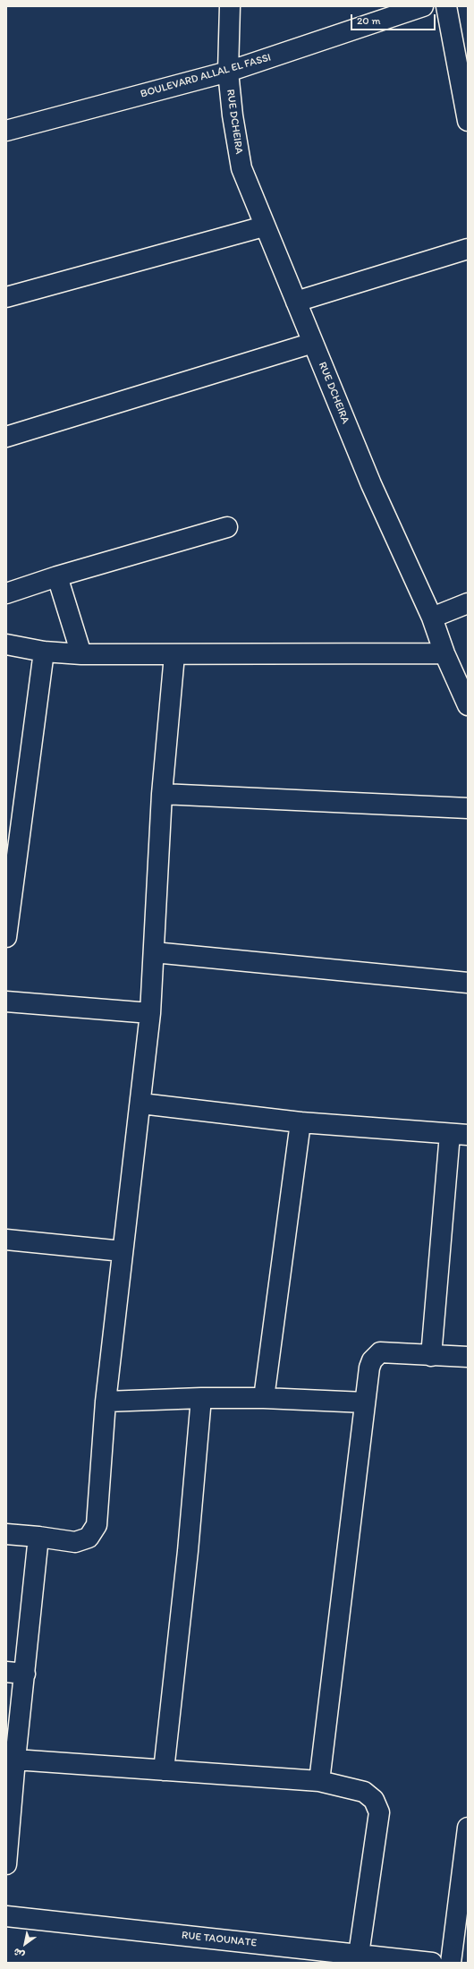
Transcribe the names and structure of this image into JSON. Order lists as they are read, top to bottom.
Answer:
{
  "streets": {
    "street": ["BOULEVARD ALLAL EL FASSI", "RUE DCHEIRA", "RUE TAOUNATE"]
  },
  "crossings": [
    ["BOULEVARD ALLAL EL FASSI", "RUE DCHEIRA"]
  ],
  "scale_bar": "20 m",
  "north": "bottom left"
}
